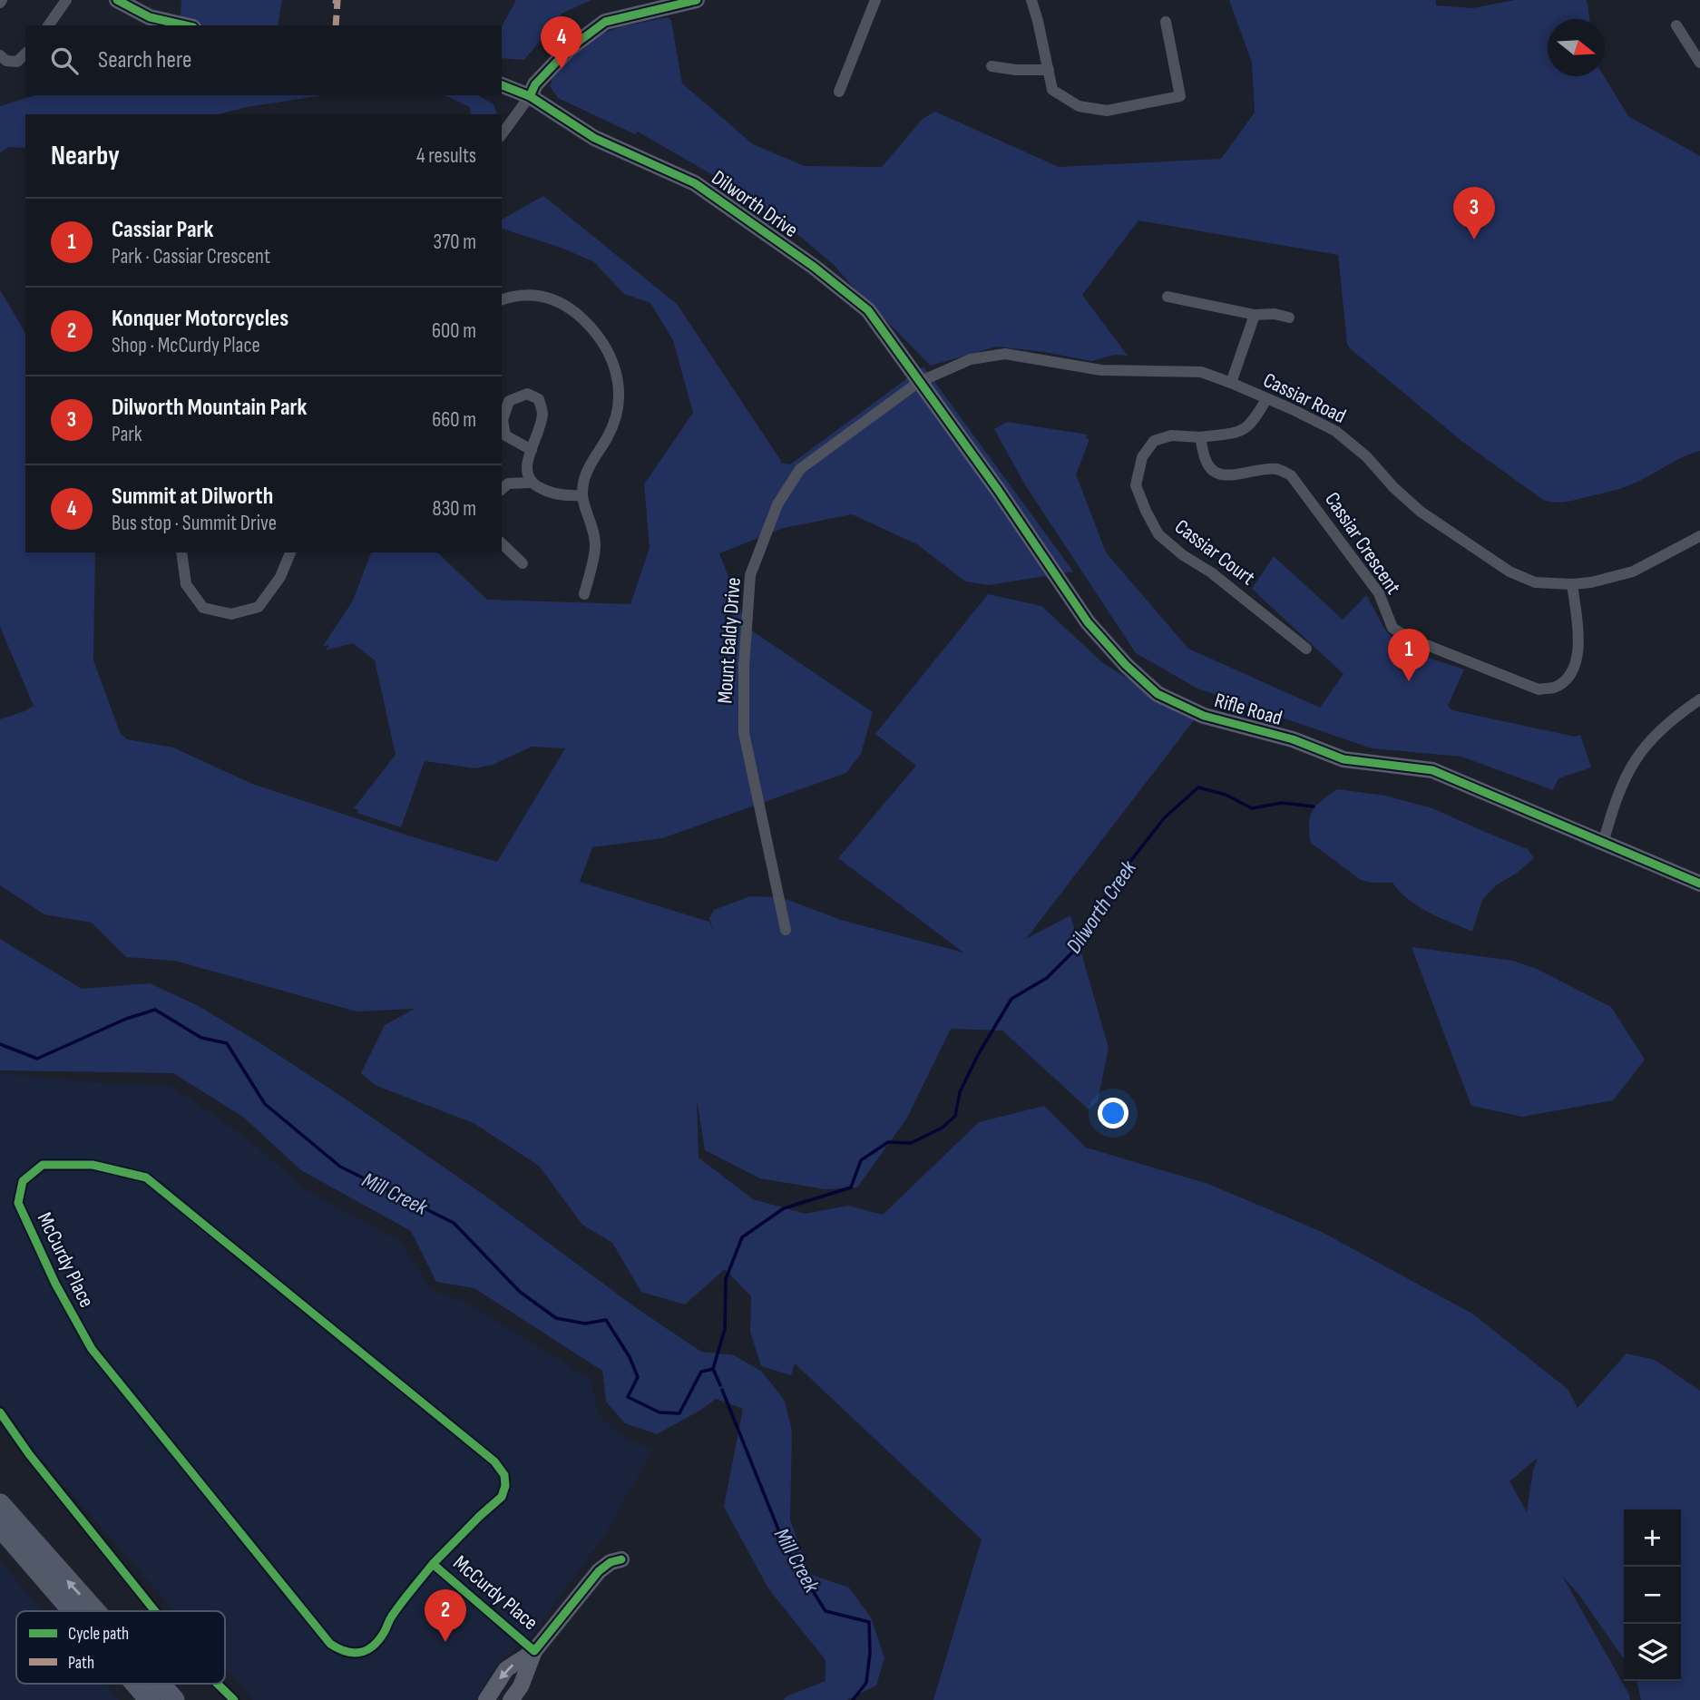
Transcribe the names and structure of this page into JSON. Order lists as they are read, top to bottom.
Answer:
{
  "streets": {
    "street": [
      "Dilworth Drive",
      "Cassiar Road",
      "Cassiar Crescent",
      "Cassiar Court",
      "Mount Baldy Drive",
      "Rifle Road",
      "McCurdy Place"
    ]
  },
  "crossings": [
    ["Dilworth Drive", "Cassiar Road"],
    ["Dilworth Drive", "Mount Baldy Drive"],
    ["Dilworth Drive", "Rifle Road"],
    ["Cassiar Road", "Cassiar Crescent"],
    ["Cassiar Road", "Mount Baldy Drive"],
    ["Cassiar Road", "Rifle Road"],
    ["Cassiar Crescent", "Cassiar Court"],
    ["Mount Baldy Drive", "Rifle Road"]
  ],
  "water": ["Dilworth Creek", "Mill Creek"],
  "legend": ["Cycle path", "Path"],
  "north": "right",
  "page": {
    "pins": [
      "4",
      "3",
      "1",
      "2"
    ],
    "search": "Search here",
    "heading": ["Nearby", "4 results"],
    "list": [
      {
        "mark": "1",
        "name": "Cassiar Park",
        "note": "Park · Cassiar Crescent",
        "value": "370 m"
      },
      {
        "mark": "2",
        "name": "Konquer Motorcycles",
        "note": "Shop · McCurdy Place",
        "value": "600 m"
      },
      {
        "mark": "3",
        "name": "Dilworth Mountain Park",
        "note": "Park",
        "value": "660 m"
      },
      {
        "mark": "4",
        "name": "Summit at Dilworth",
        "note": "Bus stop · Summit Drive",
        "value": "830 m"
      }
    ],
    "map_buttons": ["+", "−"]
  }
}
